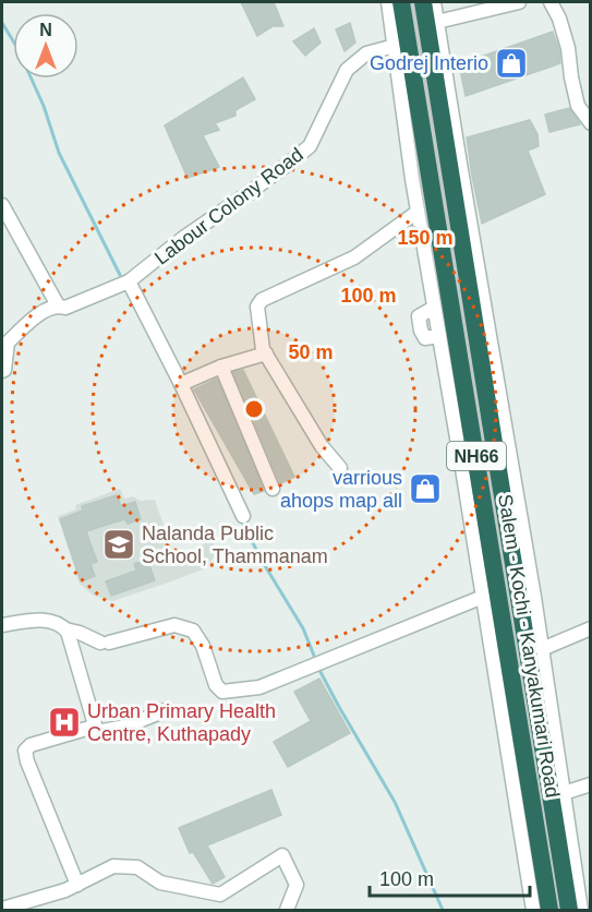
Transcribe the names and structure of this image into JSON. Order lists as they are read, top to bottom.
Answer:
{
  "streets": {
    "highway": ["NH66", "Salem - Kochi - Kanyakumari Road"],
    "street": ["Labour Colony Road"]
  },
  "places": {
    "shop": ["Godrej Interio", "varrious ahops map all"],
    "school or university": ["Nalanda Public School, Thammanam"],
    "hospital": ["Urban Primary Health Centre, Kuthapady"]
  },
  "scale_bar": "100 m",
  "north": "top",
  "rings": ["150 m", "100 m", "50 m"]
}
